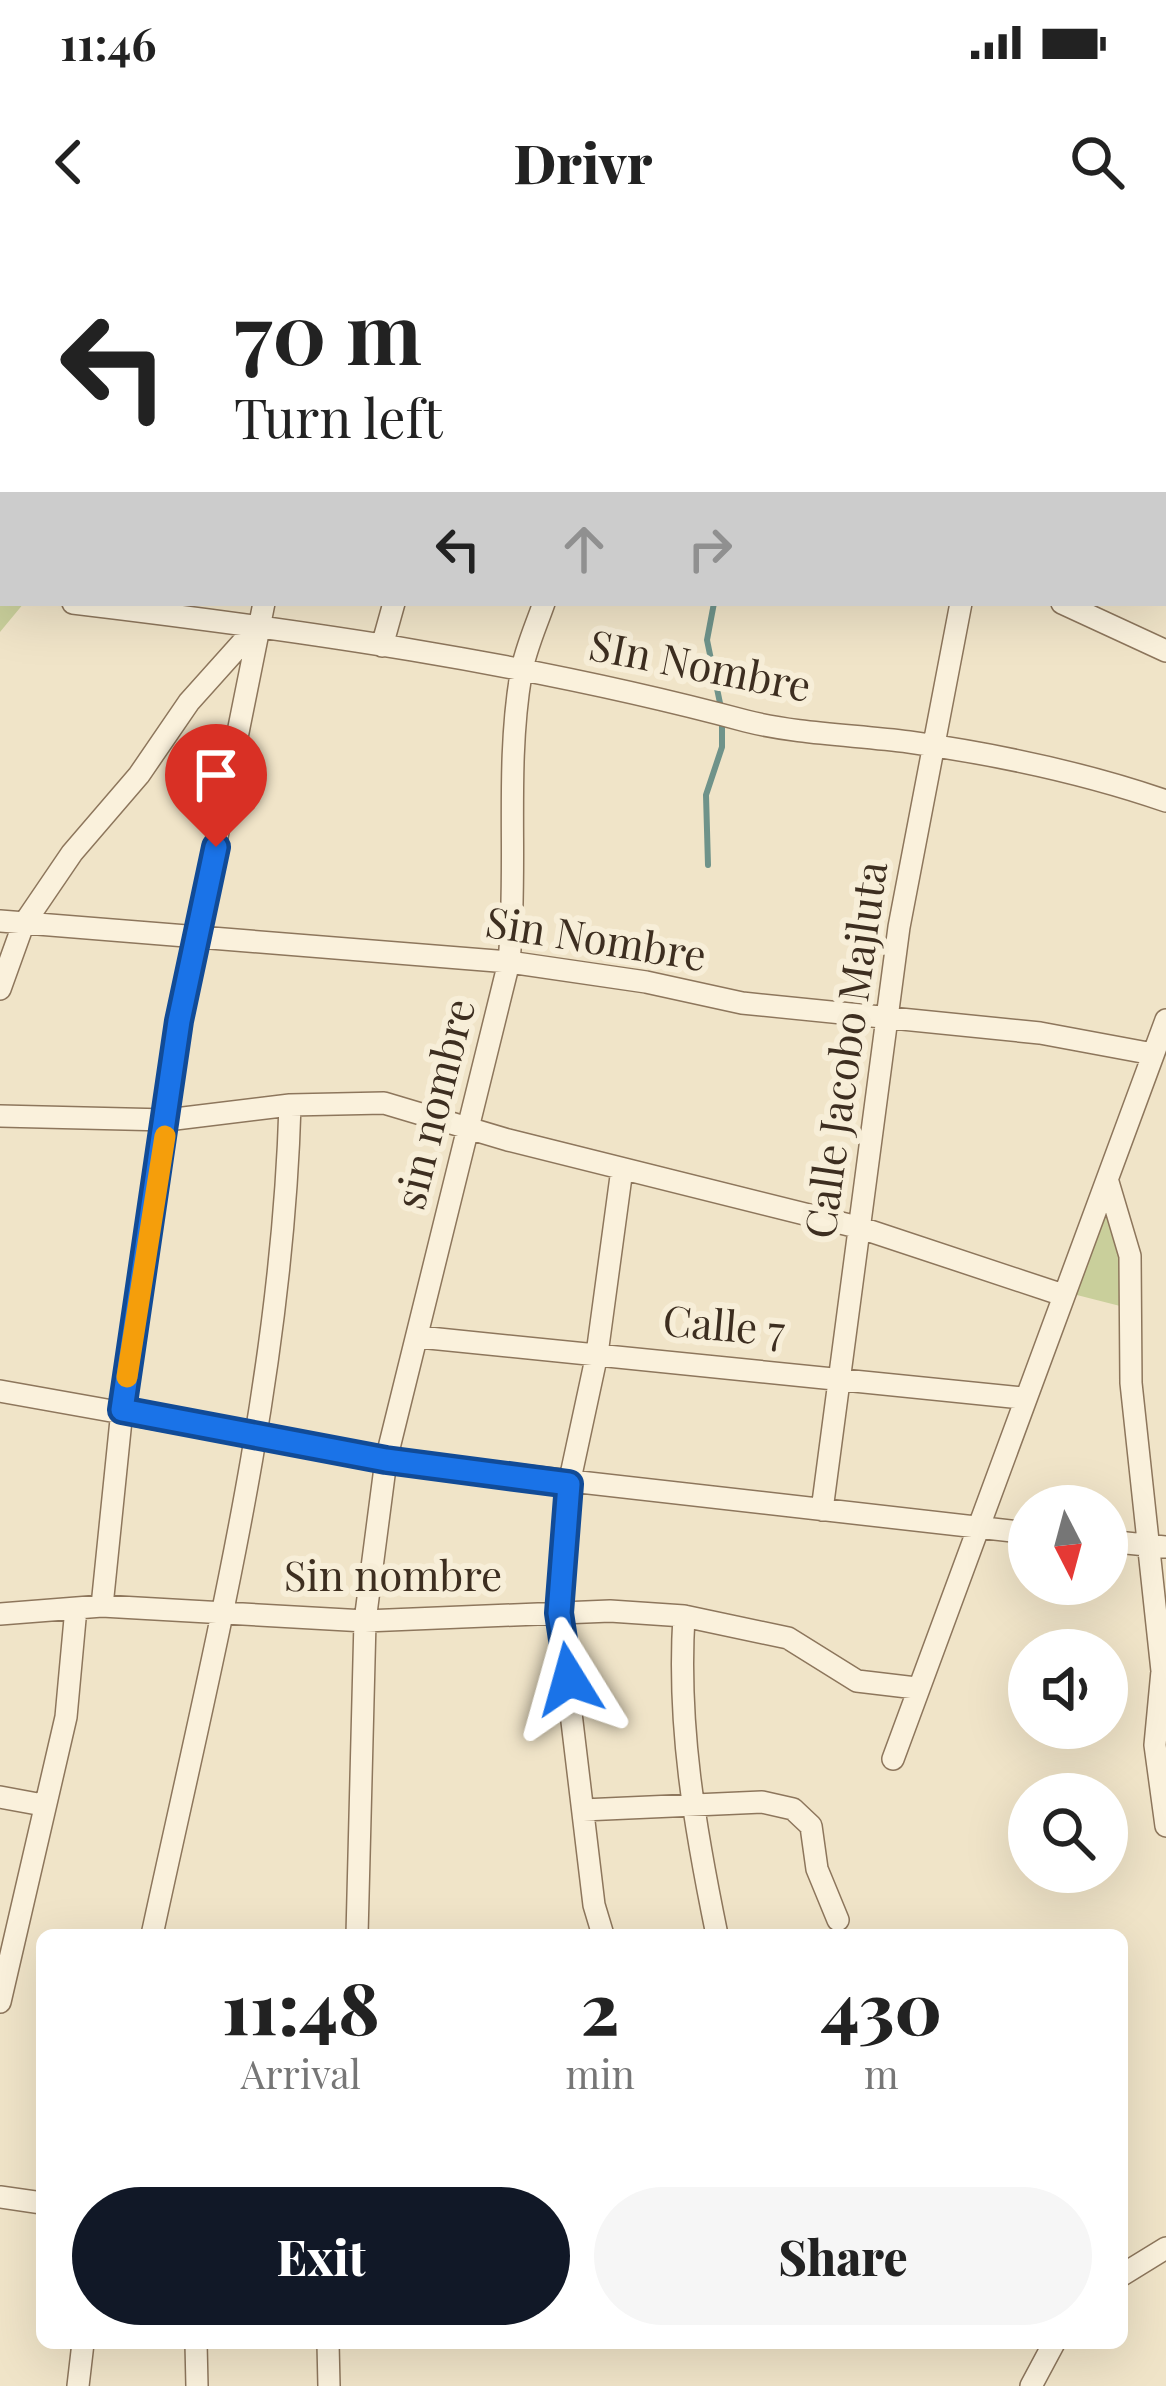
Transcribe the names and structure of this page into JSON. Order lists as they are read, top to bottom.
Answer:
{
  "streets": {
    "street": [
      "SIn Nombre",
      "Sin Nombre",
      "Calle Jacobo Majluta",
      "sin nombre",
      "Calle 7",
      "Sin nombre"
    ]
  },
  "crossings": [
    ["SIn Nombre", "Calle Jacobo Majluta"],
    ["SIn Nombre", "sin nombre"],
    ["Sin Nombre", "Calle Jacobo Majluta"],
    ["Sin Nombre", "sin nombre"],
    ["Sin Nombre", "Sin nombre"],
    ["Calle Jacobo Majluta", "Calle 7"],
    ["sin nombre", "Calle 7"],
    ["sin nombre", "Sin nombre"]
  ],
  "north": "bottom",
  "page": {
    "status": "11:46",
    "header": "Drivr",
    "turn": ["70 m", "Turn left"],
    "eta": [
      "11:48",
      "Arrival",
      "2",
      "min",
      "430",
      "m"
    ],
    "buttons": ["Exit", "Share"]
  }
}
